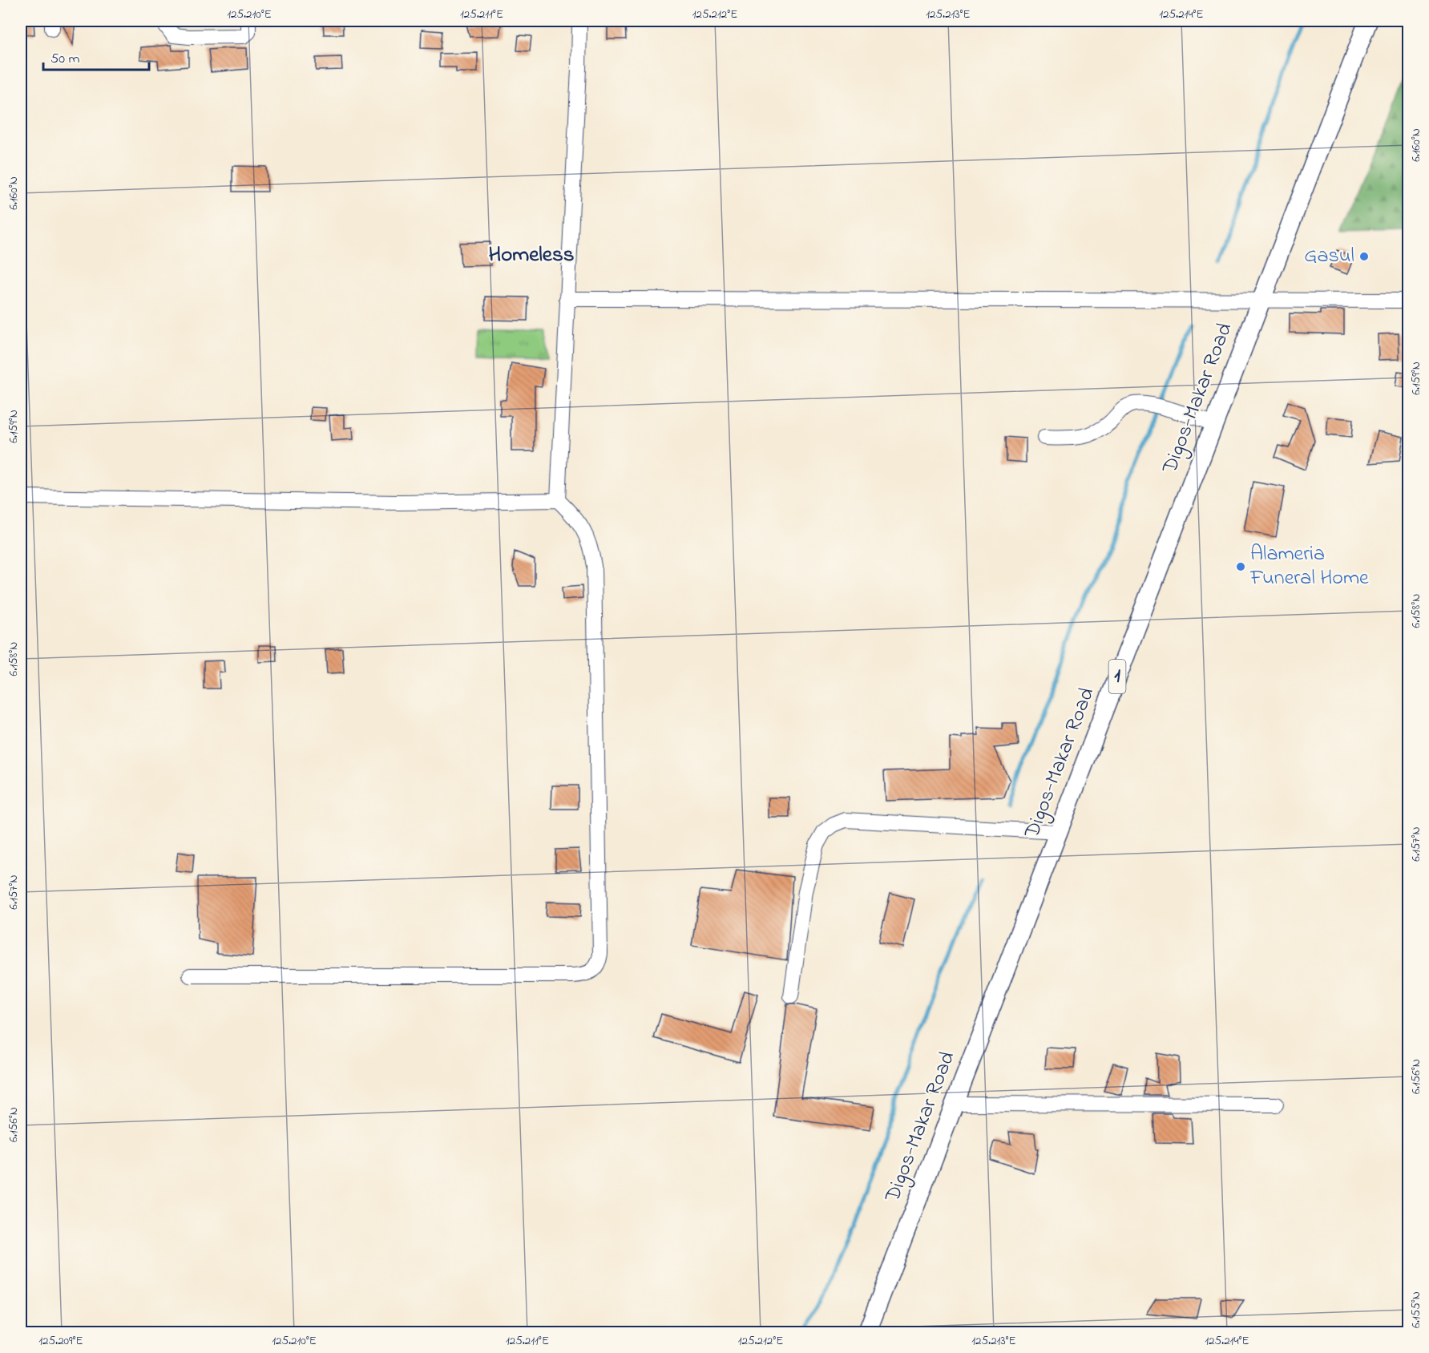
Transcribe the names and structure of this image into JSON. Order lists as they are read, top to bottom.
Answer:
{
  "streets": {
    "main road": ["Digos-Makar Road", "1"]
  },
  "districts": ["Homeless"],
  "places": ["Gasul", "Alameria Funeral Home"],
  "scale_bar": "50 m",
  "coordinates": [
    "125.210°E",
    "125.211°E",
    "125.212°E",
    "125.213°E",
    "125.214°E",
    "6.160°N",
    "6.159°N",
    "6.158°N",
    "6.157°N",
    "6.156°N",
    "6.155°N",
    "125.209°E"
  ]
}
